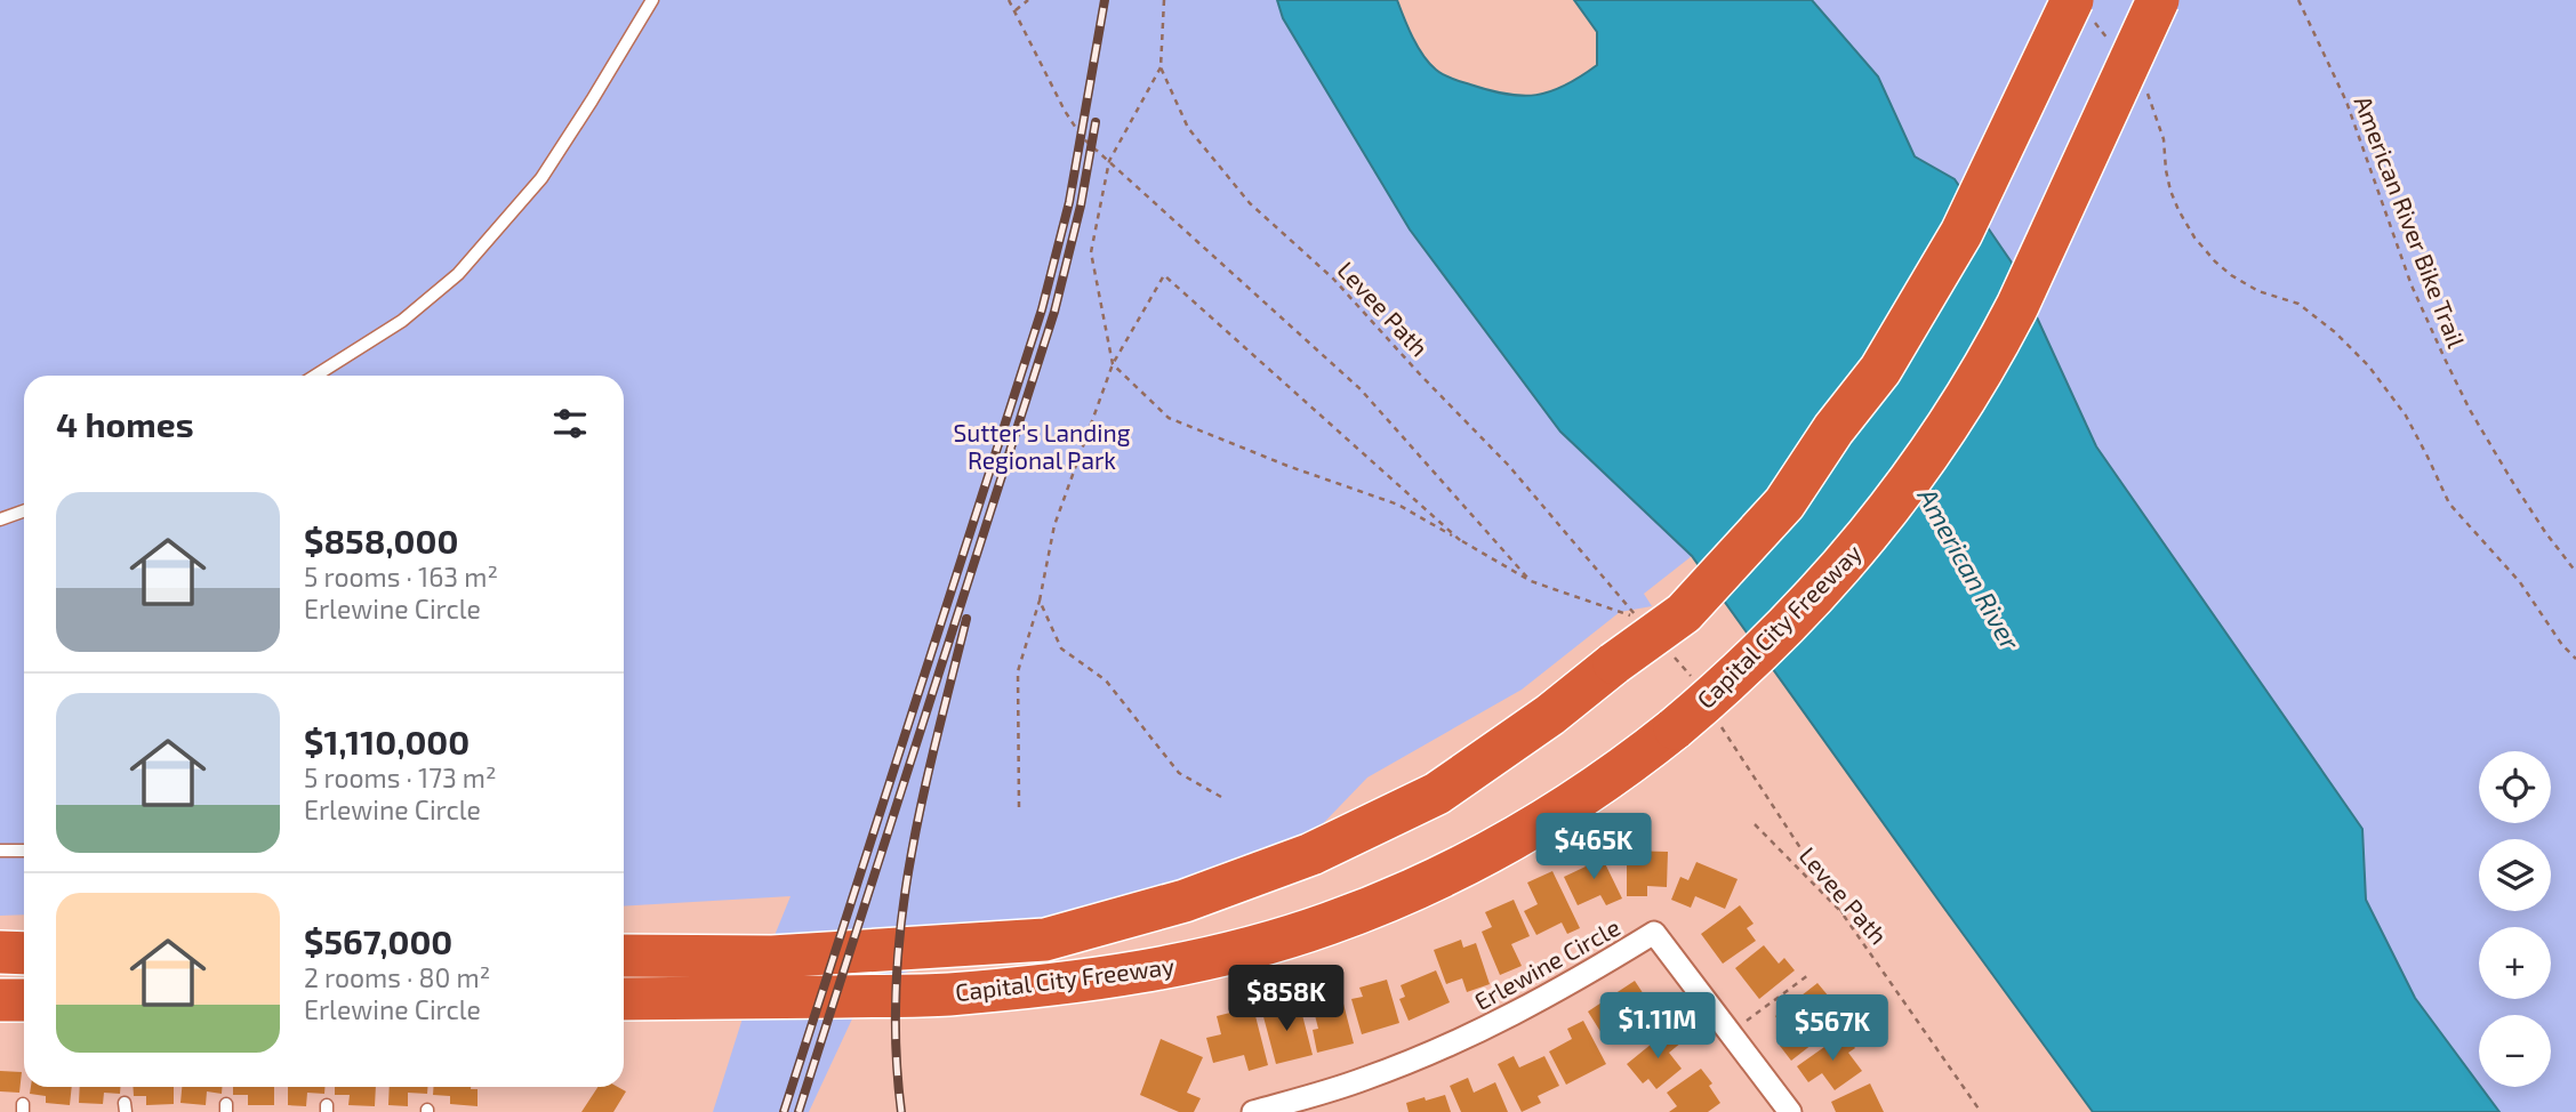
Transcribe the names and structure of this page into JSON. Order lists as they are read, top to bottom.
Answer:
{
  "streets": {
    "highway": ["Capital City Freeway"],
    "street": ["Erlewine Circle"],
    "path": ["American River Bike Trail", "Levee Path"]
  },
  "water": ["American River"],
  "parks": ["Sutter's Landing Regional Park"],
  "page": {
    "heading": "4 homes",
    "list": [
      {
        "name": "$858,000",
        "note": "5 rooms · 163 m² · Erlewine Circle"
      },
      {
        "name": "$1,110,000",
        "note": "5 rooms · 173 m² · Erlewine Circle"
      },
      {
        "name": "$567,000",
        "note": "2 rooms · 80 m² · Erlewine Circle"
      }
    ],
    "map_buttons": ["+", "−"],
    "price": [
      "$465K",
      "$858K",
      "$1.11M",
      "$567K"
    ]
  }
}
